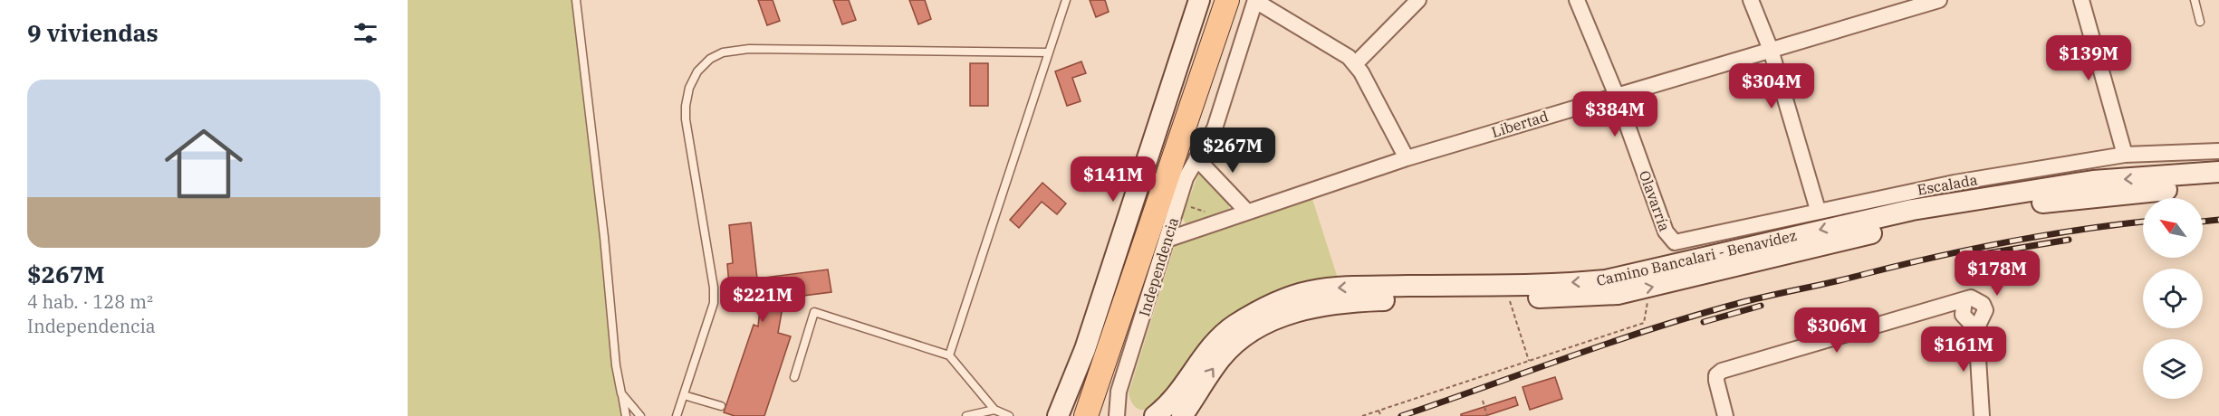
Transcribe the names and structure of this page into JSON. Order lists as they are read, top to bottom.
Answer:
{
  "streets": {
    "main road": ["Camino Bancalari - Benavídez"],
    "street": [
      "Libertad",
      "Escalada",
      "Olavarría",
      "Independencia"
    ]
  },
  "crossings": [
    ["Libertad", "Olavarría"],
    ["Libertad", "Independencia"],
    ["Escalada", "Olavarría"]
  ],
  "north": "top left",
  "page": {
    "heading": "9 viviendas",
    "price": [
      "$139M",
      "$304M",
      "$384M",
      "$267M",
      "$141M",
      "$178M",
      "$221M",
      "$306M",
      "$161M"
    ],
    "list": [
      {
        "name": "$267M",
        "note": "4 hab. · 128 m² · Independencia"
      }
    ]
  }
}
